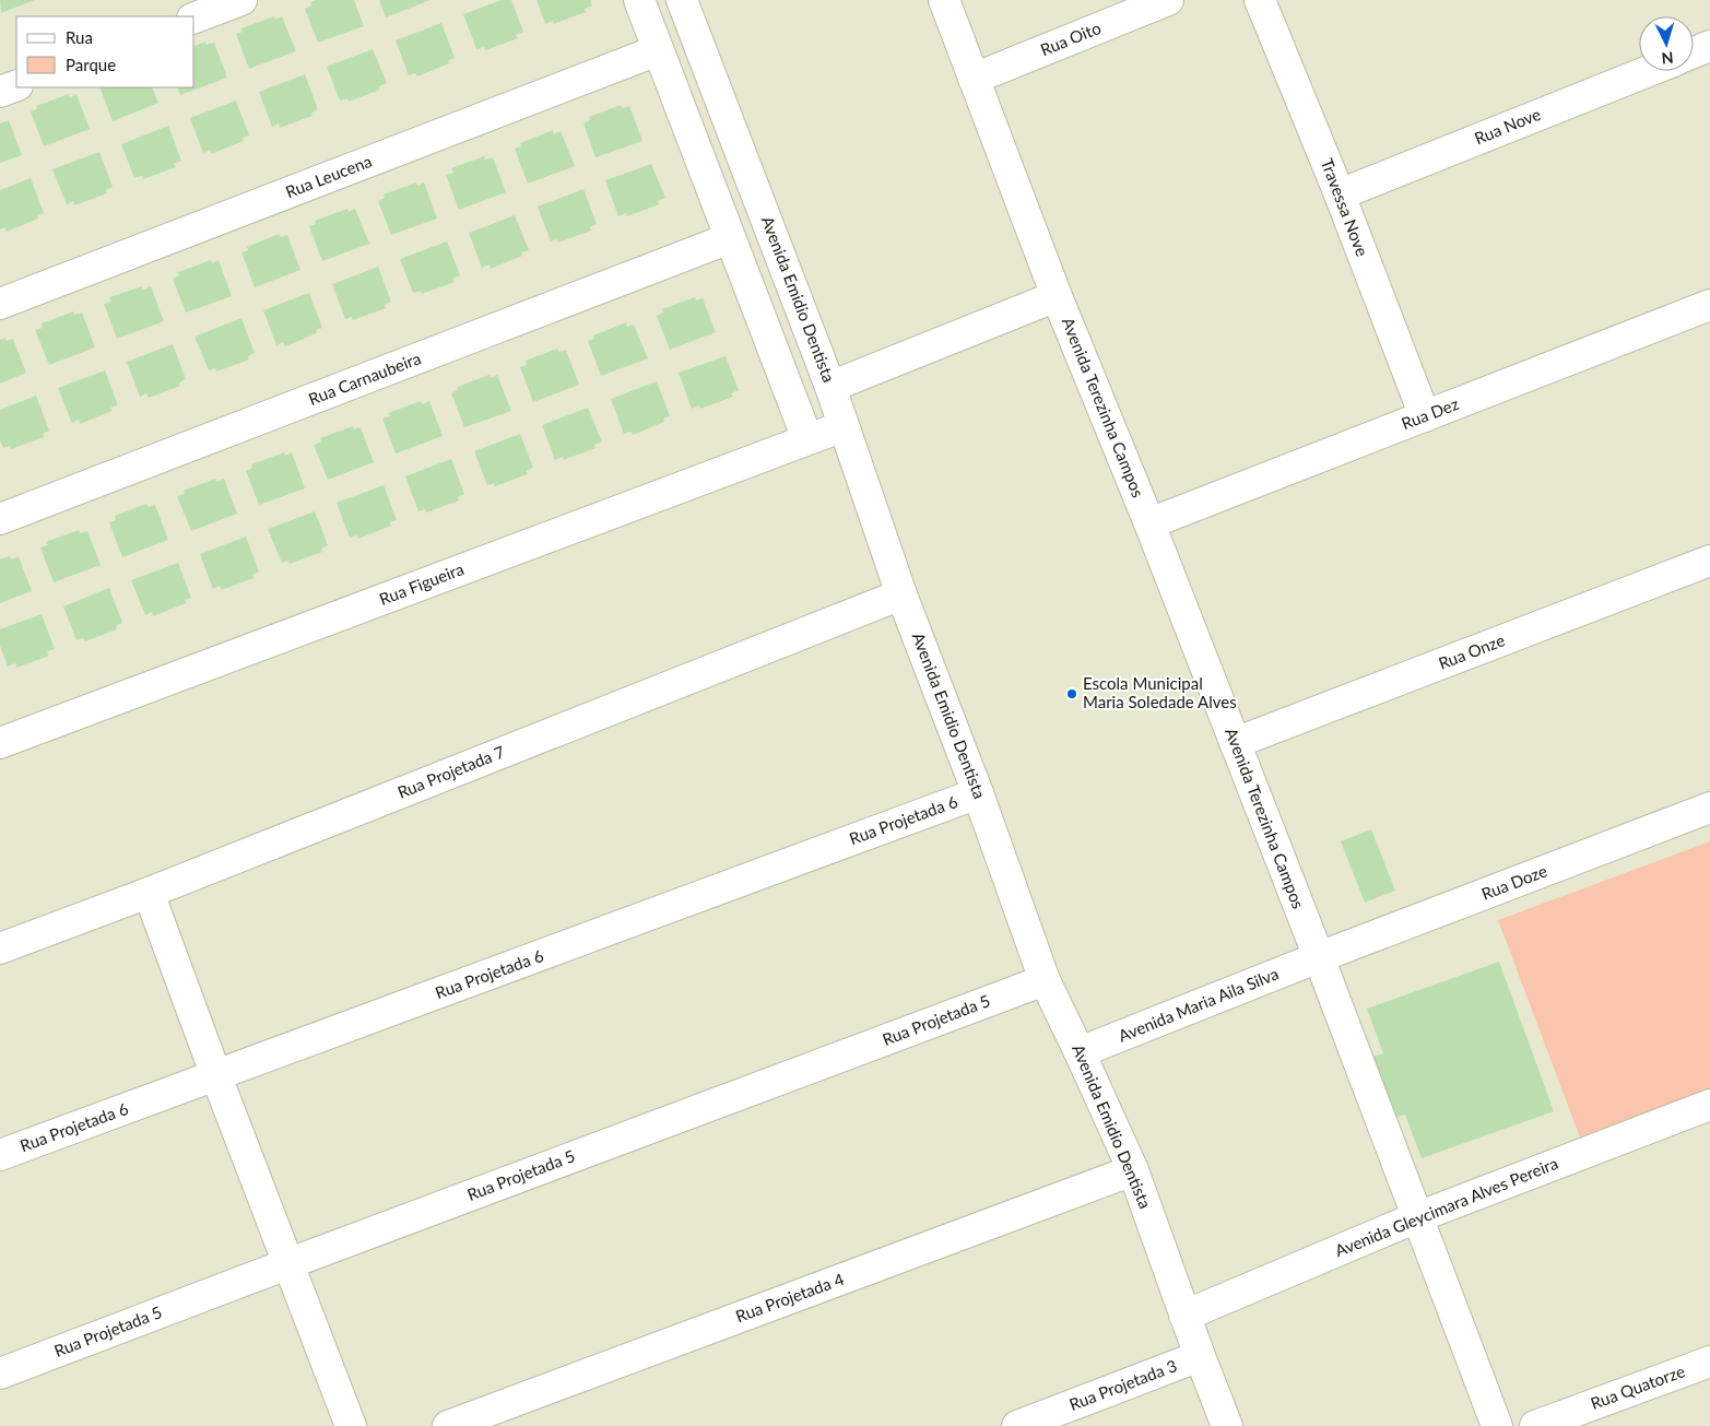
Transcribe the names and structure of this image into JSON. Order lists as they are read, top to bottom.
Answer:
{
  "streets": {
    "street": [
      "Rua Oito",
      "Rua Nove",
      "Rua Leucena",
      "Travessa Nove",
      "Avenida Emidio Dentista",
      "Rua Carnaubeira",
      "Avenida Terezinha Campos",
      "Rua Dez",
      "Rua Figueira",
      "Rua Onze",
      "Rua Projetada 7",
      "Rua Projetada 6",
      "Rua Doze",
      "Avenida Maria Aila Silva",
      "Rua Projetada 5",
      "Avenida Gleycimara Alves Pereira",
      "Rua Projetada 4",
      "Rua Projetada 3",
      "Rua Quatorze"
    ]
  },
  "crossings": [
    ["Rua Oito", "Avenida Terezinha Campos"],
    ["Rua Nove", "Travessa Nove"],
    ["Travessa Nove", "Rua Dez"],
    ["Avenida Emidio Dentista", "Rua Figueira"],
    ["Avenida Emidio Dentista", "Rua Projetada 7"],
    ["Avenida Emidio Dentista", "Rua Projetada 6"],
    ["Avenida Emidio Dentista", "Avenida Maria Aila Silva"],
    ["Avenida Emidio Dentista", "Rua Projetada 5"],
    ["Avenida Emidio Dentista", "Avenida Gleycimara Alves Pereira"],
    ["Avenida Emidio Dentista", "Rua Projetada 4"],
    ["Avenida Emidio Dentista", "Rua Projetada 3"],
    ["Avenida Terezinha Campos", "Rua Dez"],
    ["Avenida Terezinha Campos", "Rua Onze"],
    ["Avenida Terezinha Campos", "Rua Doze"],
    ["Avenida Terezinha Campos", "Avenida Maria Aila Silva"],
    ["Avenida Terezinha Campos", "Avenida Gleycimara Alves Pereira"],
    ["Rua Doze", "Avenida Maria Aila Silva"]
  ],
  "places": ["Escola Municipal Maria Soledade Alves"],
  "legend": ["Rua", "Parque"],
  "north": "bottom"
}
